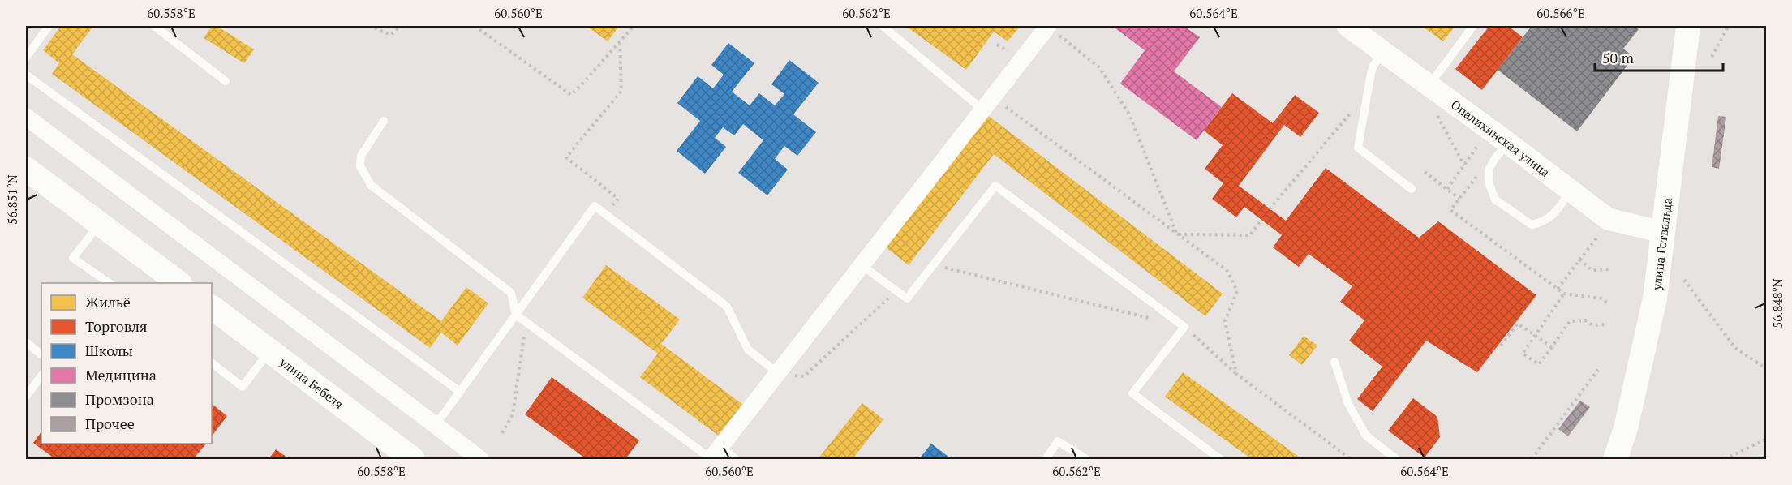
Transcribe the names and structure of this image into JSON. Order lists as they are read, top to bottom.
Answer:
{
  "streets": {
    "main road": ["улица Готвальда", "улица Бебеля"],
    "street": ["Опалихинская улица"]
  },
  "crossings": [
    ["Опалихинская улица", "улица Готвальда"]
  ],
  "legend": [
    "Жильё",
    "Торговля",
    "Школы",
    "Медицина",
    "Промзона",
    "Прочее"
  ],
  "scale_bar": "50 m",
  "coordinates": [
    "60.558°E",
    "60.560°E",
    "60.562°E",
    "60.564°E",
    "60.566°E",
    "56.851°N",
    "56.848°N"
  ]
}
